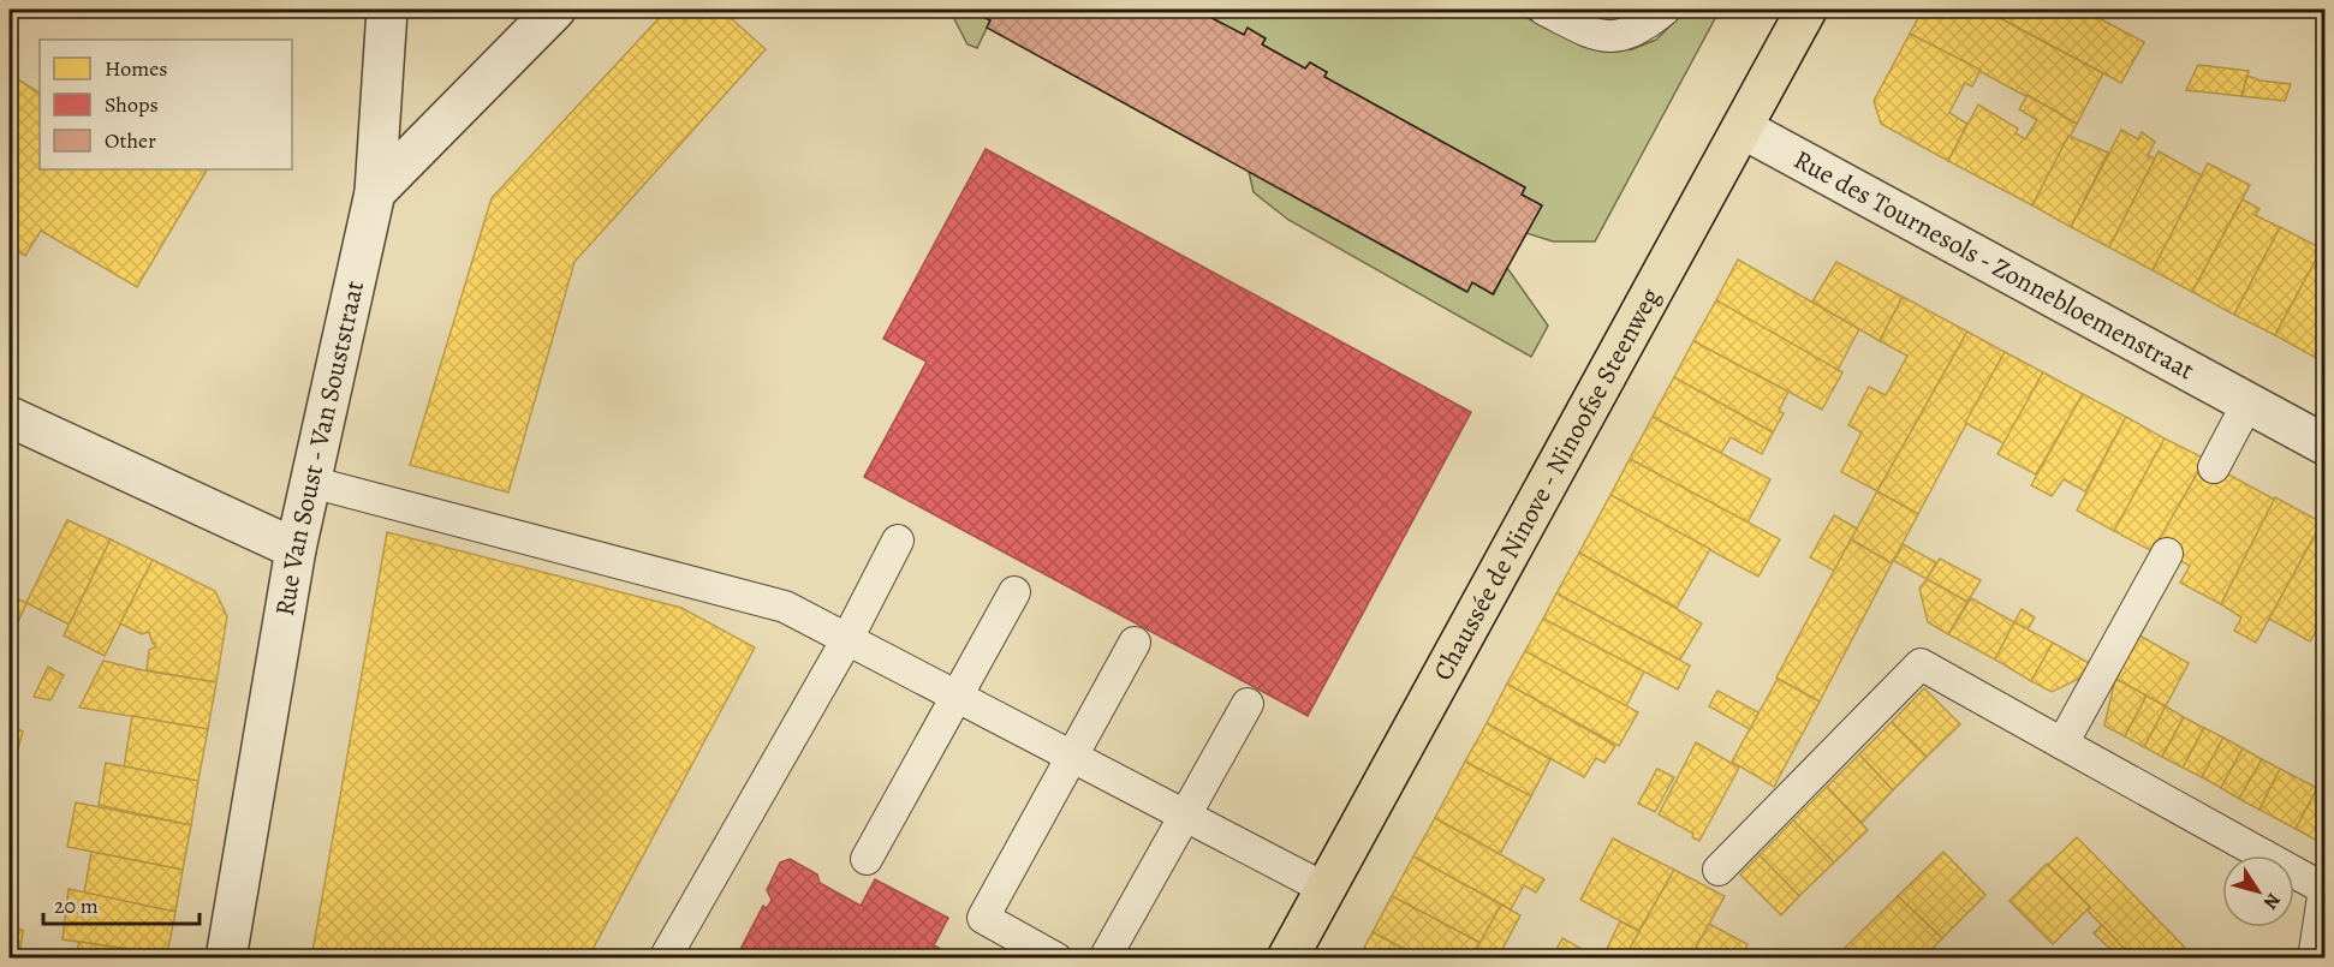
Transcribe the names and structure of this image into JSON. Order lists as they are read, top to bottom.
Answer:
{
  "streets": {
    "main road": ["Chaussée de Ninove - Ninoofse Steenweg"],
    "street": ["Rue des Tournesols - Zonnebloemenstraat", "Rue Van Soust - Van Souststraat"]
  },
  "crossings": [
    ["Rue des Tournesols - Zonnebloemenstraat", "Chaussée de Ninove - Ninoofse Steenweg"]
  ],
  "legend": ["Homes", "Shops", "Other"],
  "scale_bar": "20 m",
  "north": "bottom right"
}
